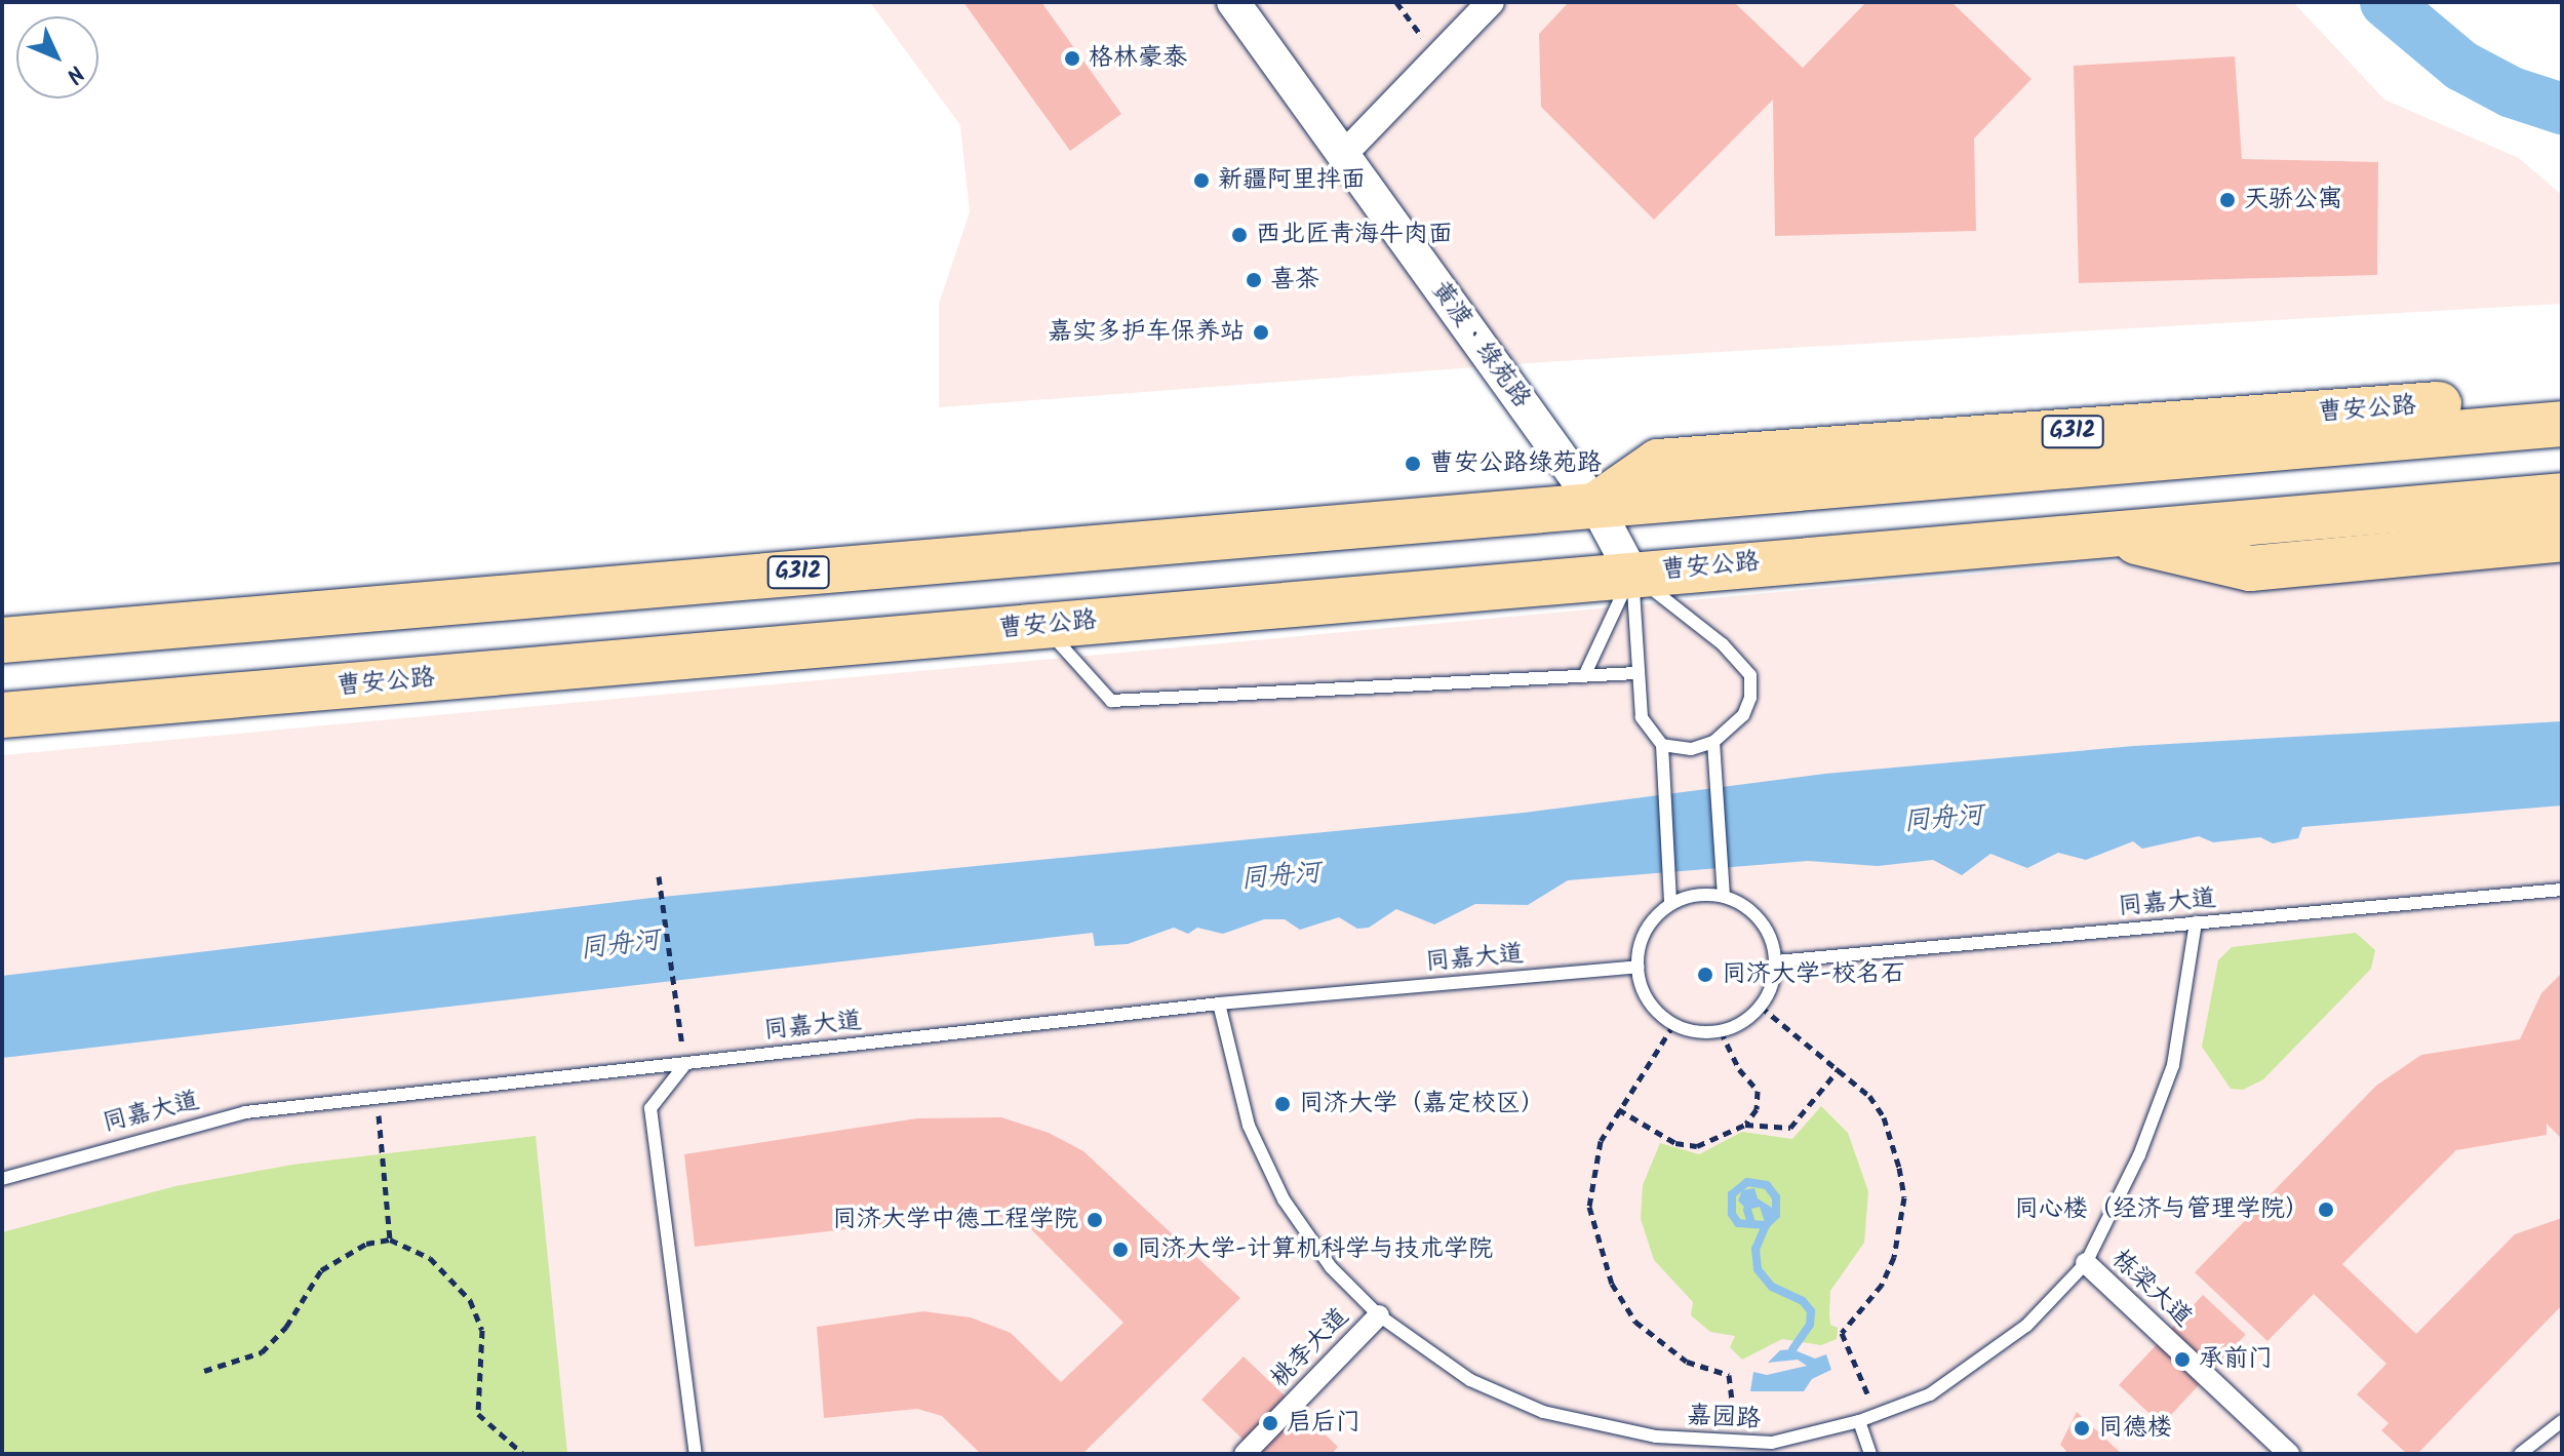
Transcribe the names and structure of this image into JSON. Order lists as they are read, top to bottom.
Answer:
{
  "streets": {
    "highway": ["曹安公路", "G312"],
    "street": ["黄渡 • 绿苑路", "栋梁大道", "桃李大道"],
    "lane": ["同嘉大道", "嘉园路"]
  },
  "crossings": [
    ["黄渡 • 绿苑路", "曹安公路"],
    ["同嘉大道", "嘉园路"],
    ["栋梁大道", "嘉园路"],
    ["桃李大道", "嘉园路"]
  ],
  "water": ["同舟河"],
  "places": [
    "格林豪泰",
    "新疆阿里拌面",
    "天骄公寓",
    "西北匠青海牛肉面",
    "喜茶",
    "嘉实多护车保养站",
    "曹安公路绿苑路",
    "同济大学-校名石",
    "同济大学（嘉定校区）",
    "同心楼（经济与管理学院）",
    "同济大学中德工程学院",
    "同济大学-计算机科学与技术学院",
    "承前门",
    "启后门",
    "同德楼"
  ],
  "north": "bottom right"
}
